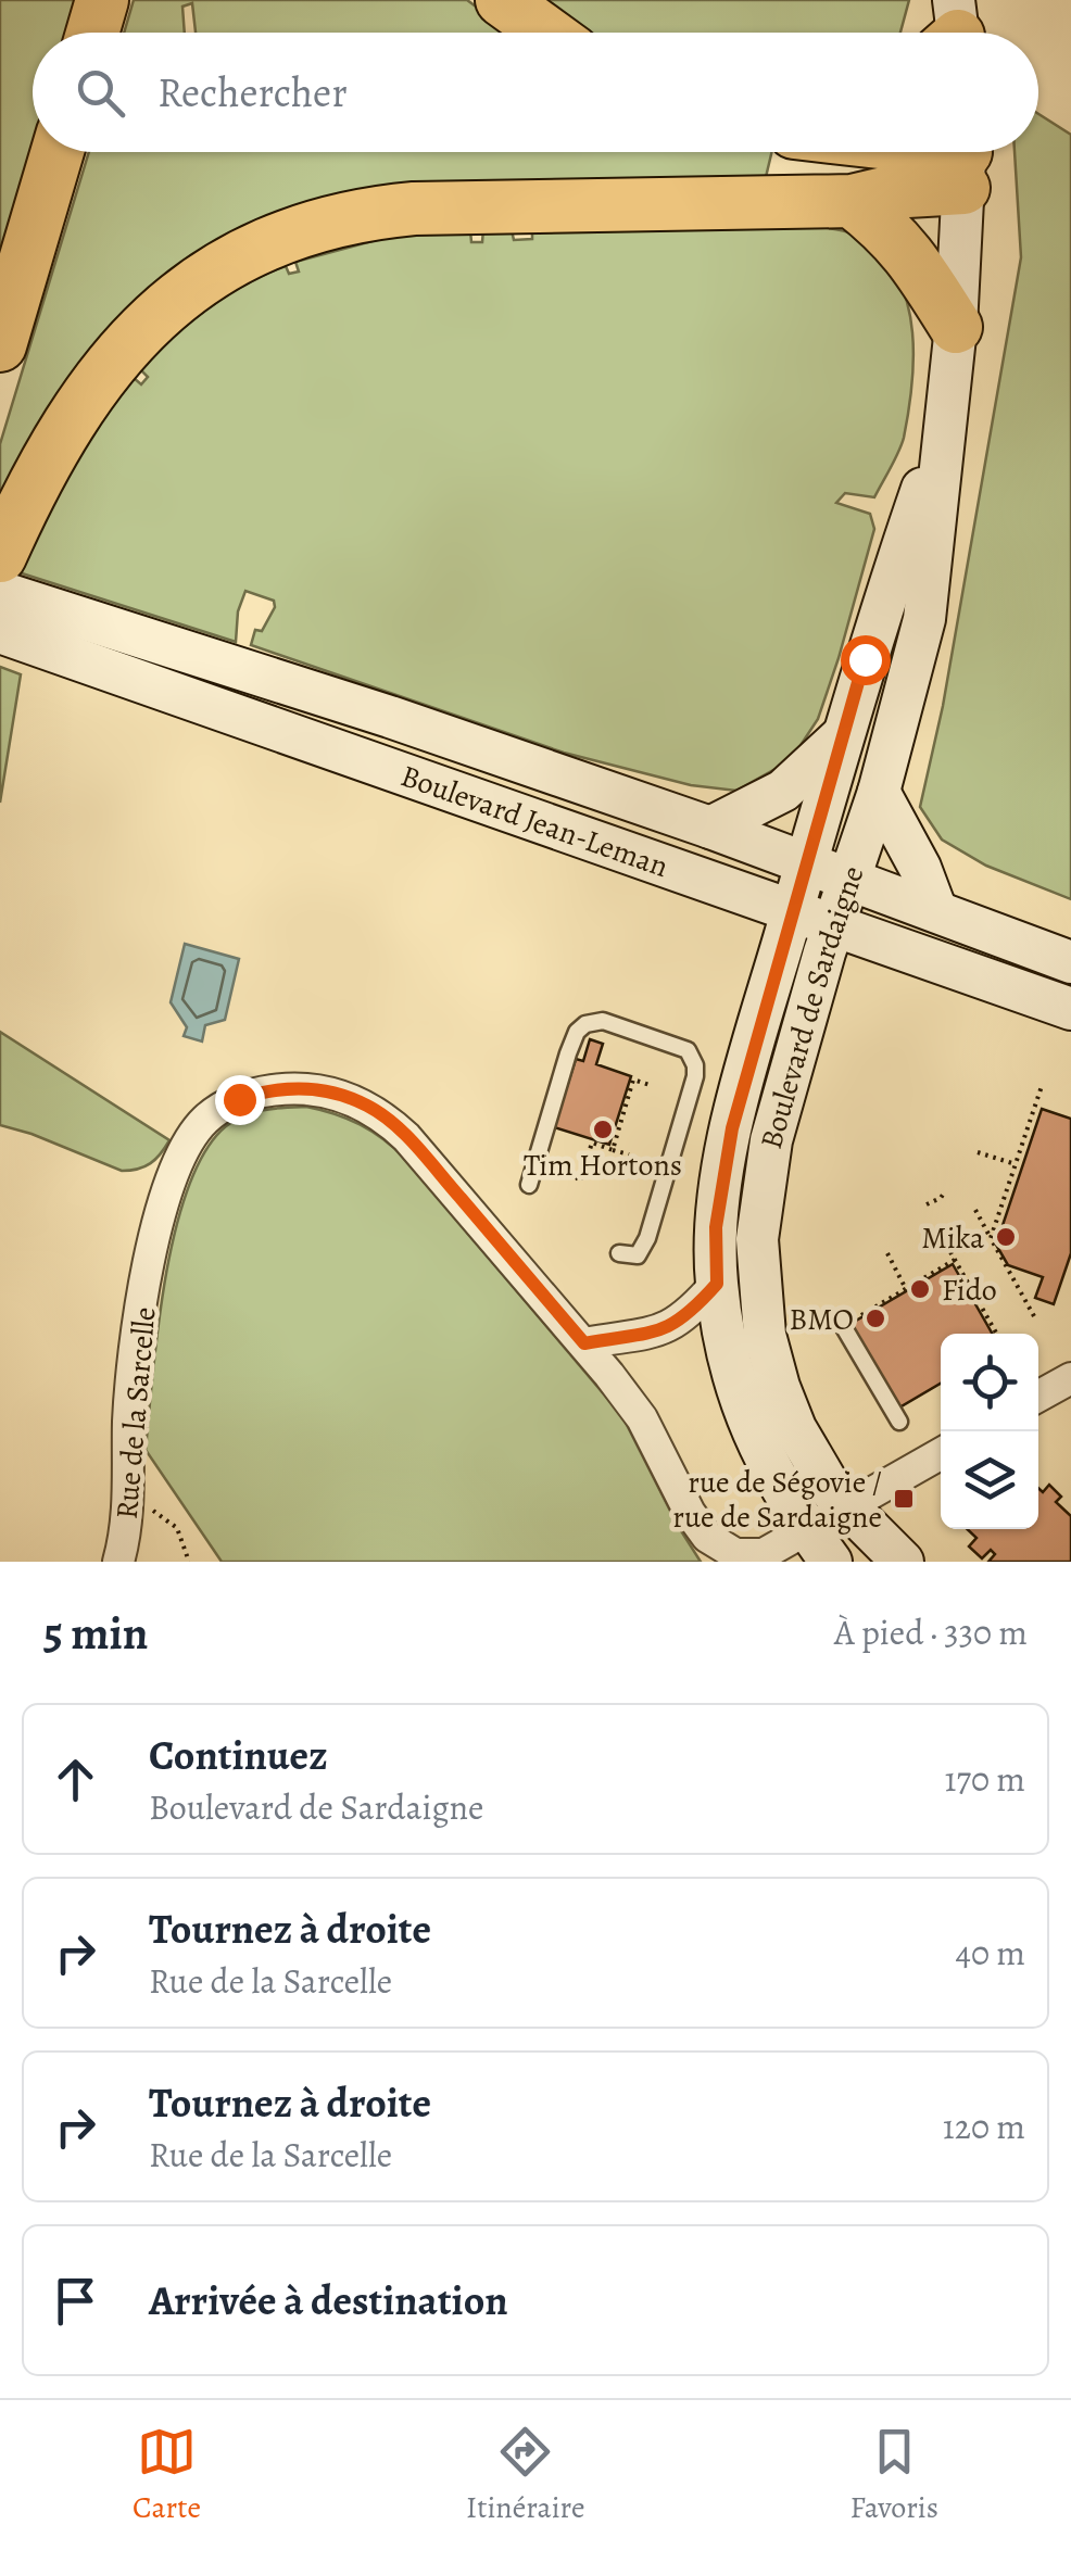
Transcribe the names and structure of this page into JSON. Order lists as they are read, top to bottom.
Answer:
{
  "streets": {
    "street": ["Boulevard Jean-Leman", "Boulevard de Sardaigne", "Rue de la Sarcelle"]
  },
  "crossings": [
    ["Boulevard Jean-Leman", "Boulevard de Sardaigne"],
    ["Boulevard de Sardaigne", "Rue de la Sarcelle"]
  ],
  "places": {
    "other": [
      "Tim Hortons",
      "Mika",
      "Fido",
      "BMO"
    ],
    "transit": ["rue de Ségovie / rue de Sardaigne"]
  },
  "page": {
    "search": "Rechercher",
    "heading": ["5 min", "À pied · 330 m"],
    "list": [
      ["Continuez", "Boulevard de Sardaigne", "170 m"],
      ["Tournez à droite", "Rue de la Sarcelle", "40 m"],
      ["Tournez à droite", "Rue de la Sarcelle", "120 m"],
      "Arrivée à destination"
    ],
    "nav": ["Carte", "Itinéraire", "Favoris"]
  }
}
